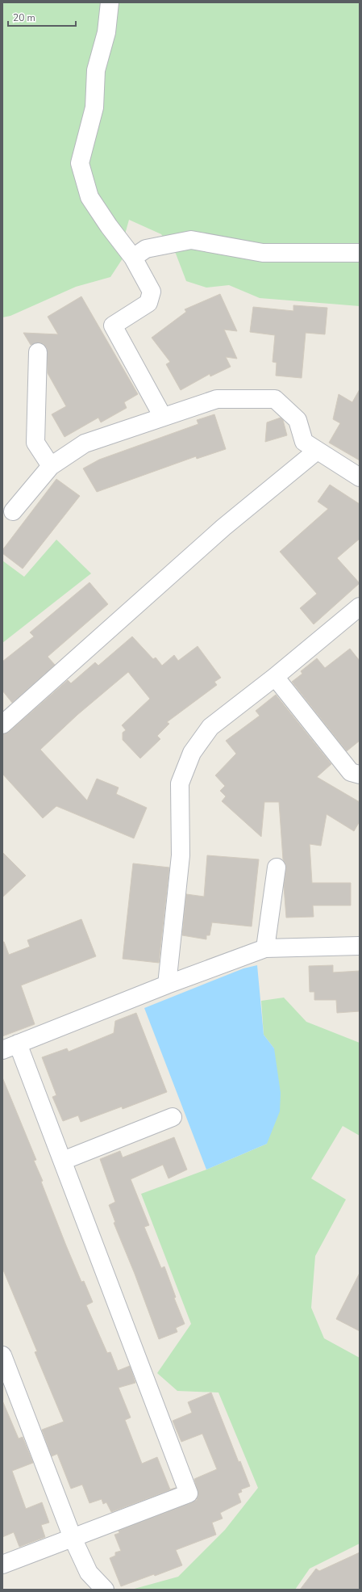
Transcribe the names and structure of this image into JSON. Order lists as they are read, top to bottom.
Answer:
{
  "scale_bar": "20 m"
}
